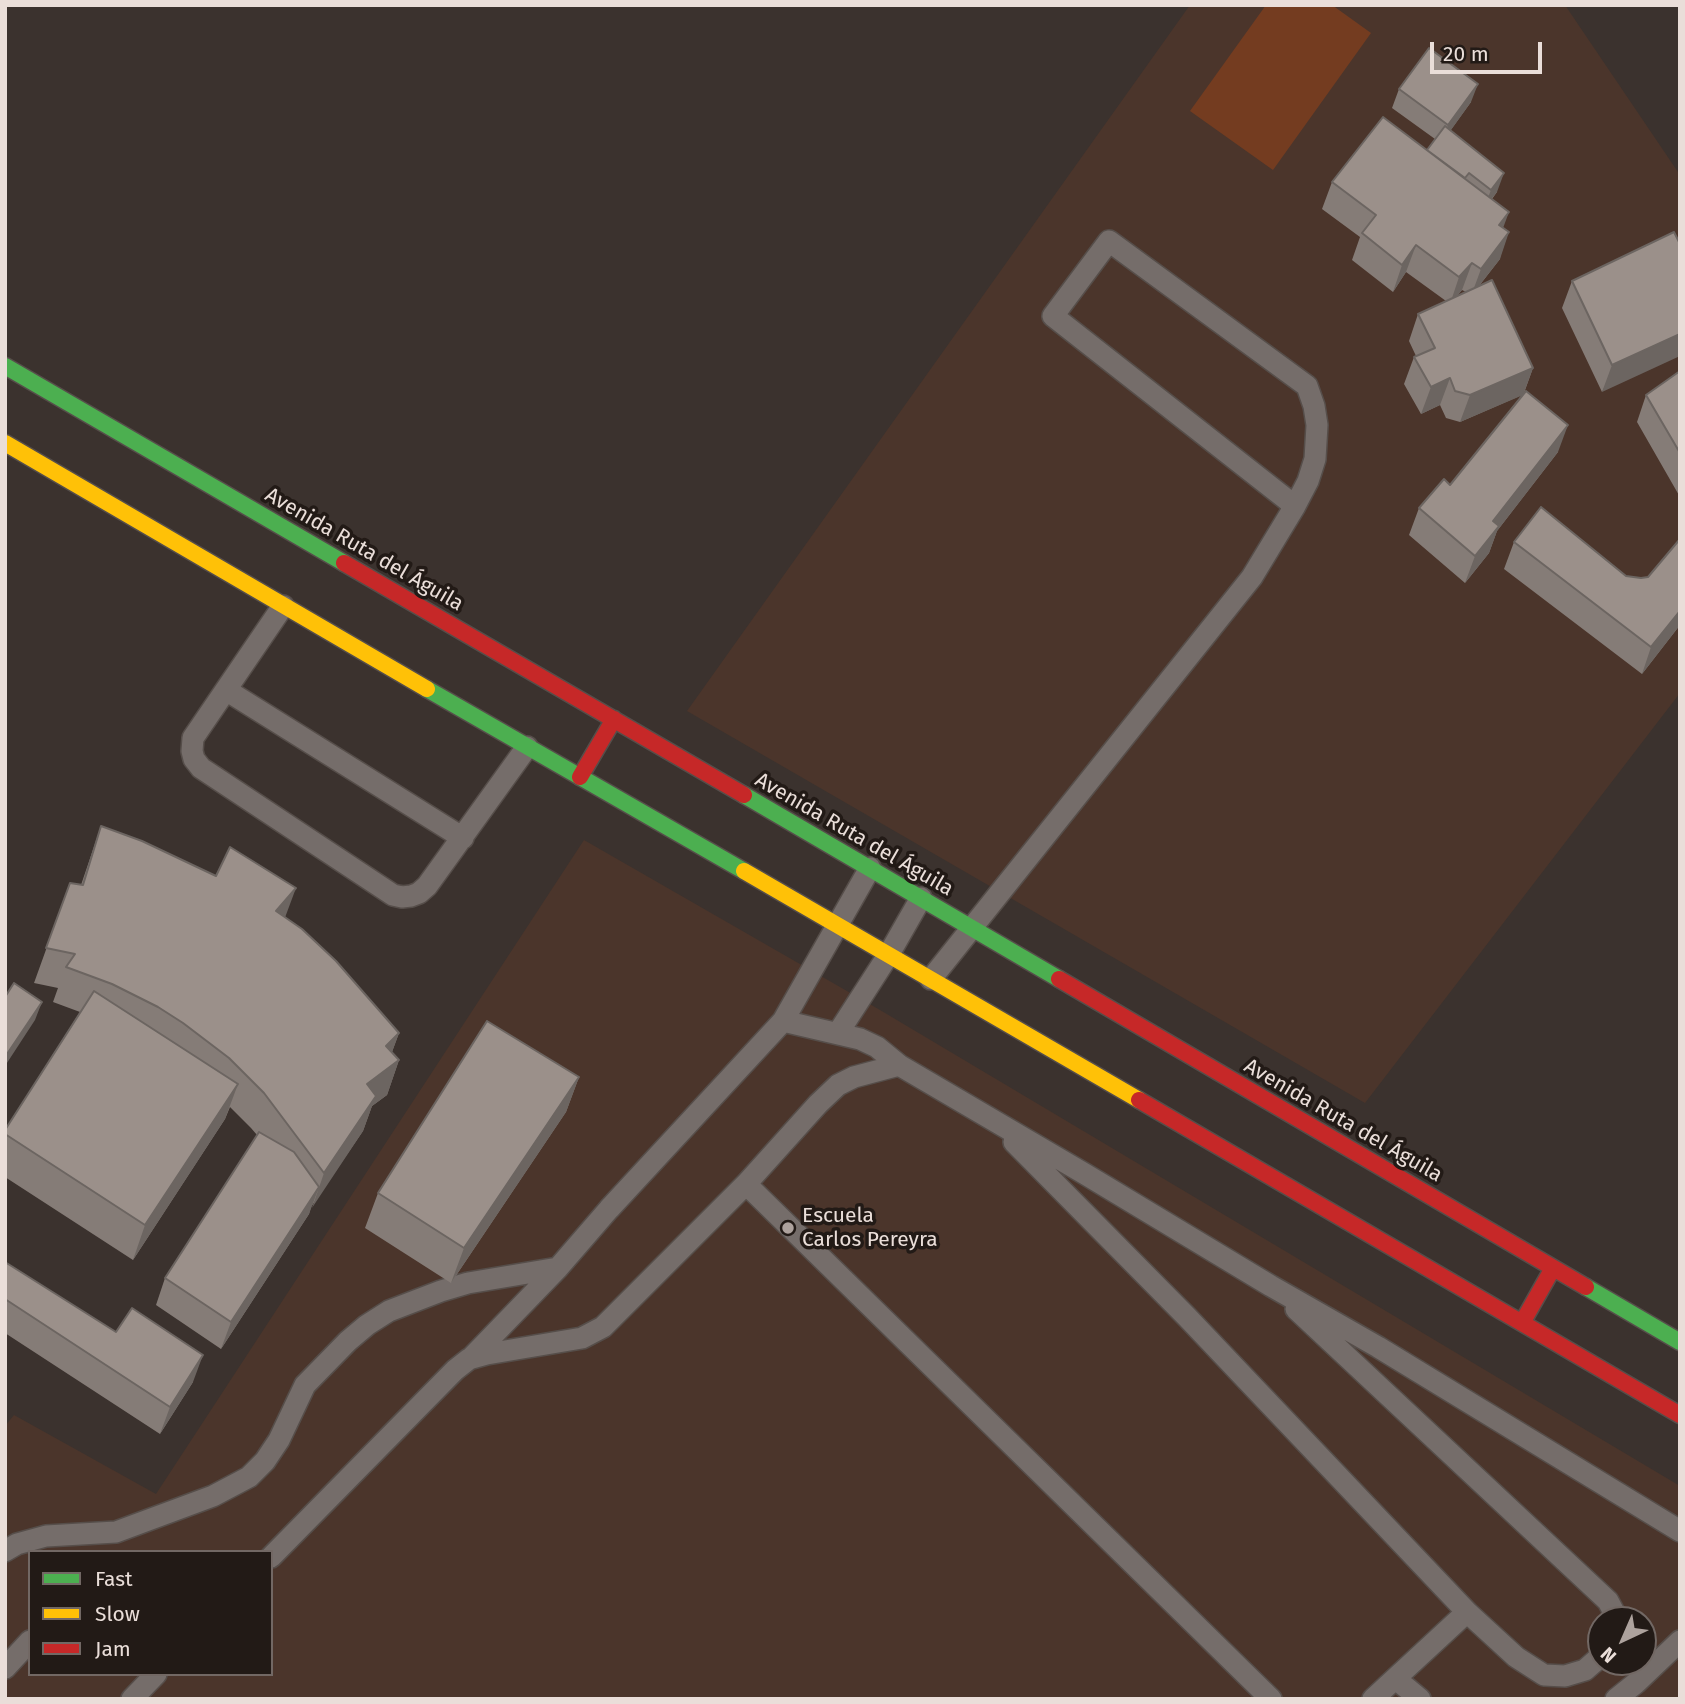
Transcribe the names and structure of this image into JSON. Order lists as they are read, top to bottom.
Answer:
{
  "streets": {
    "street": ["Avenida Ruta del Águila"]
  },
  "places": ["Escuela Carlos Pereyra"],
  "legend": ["Fast", "Slow", "Jam"],
  "scale_bar": "20 m",
  "north": "bottom left"
}
